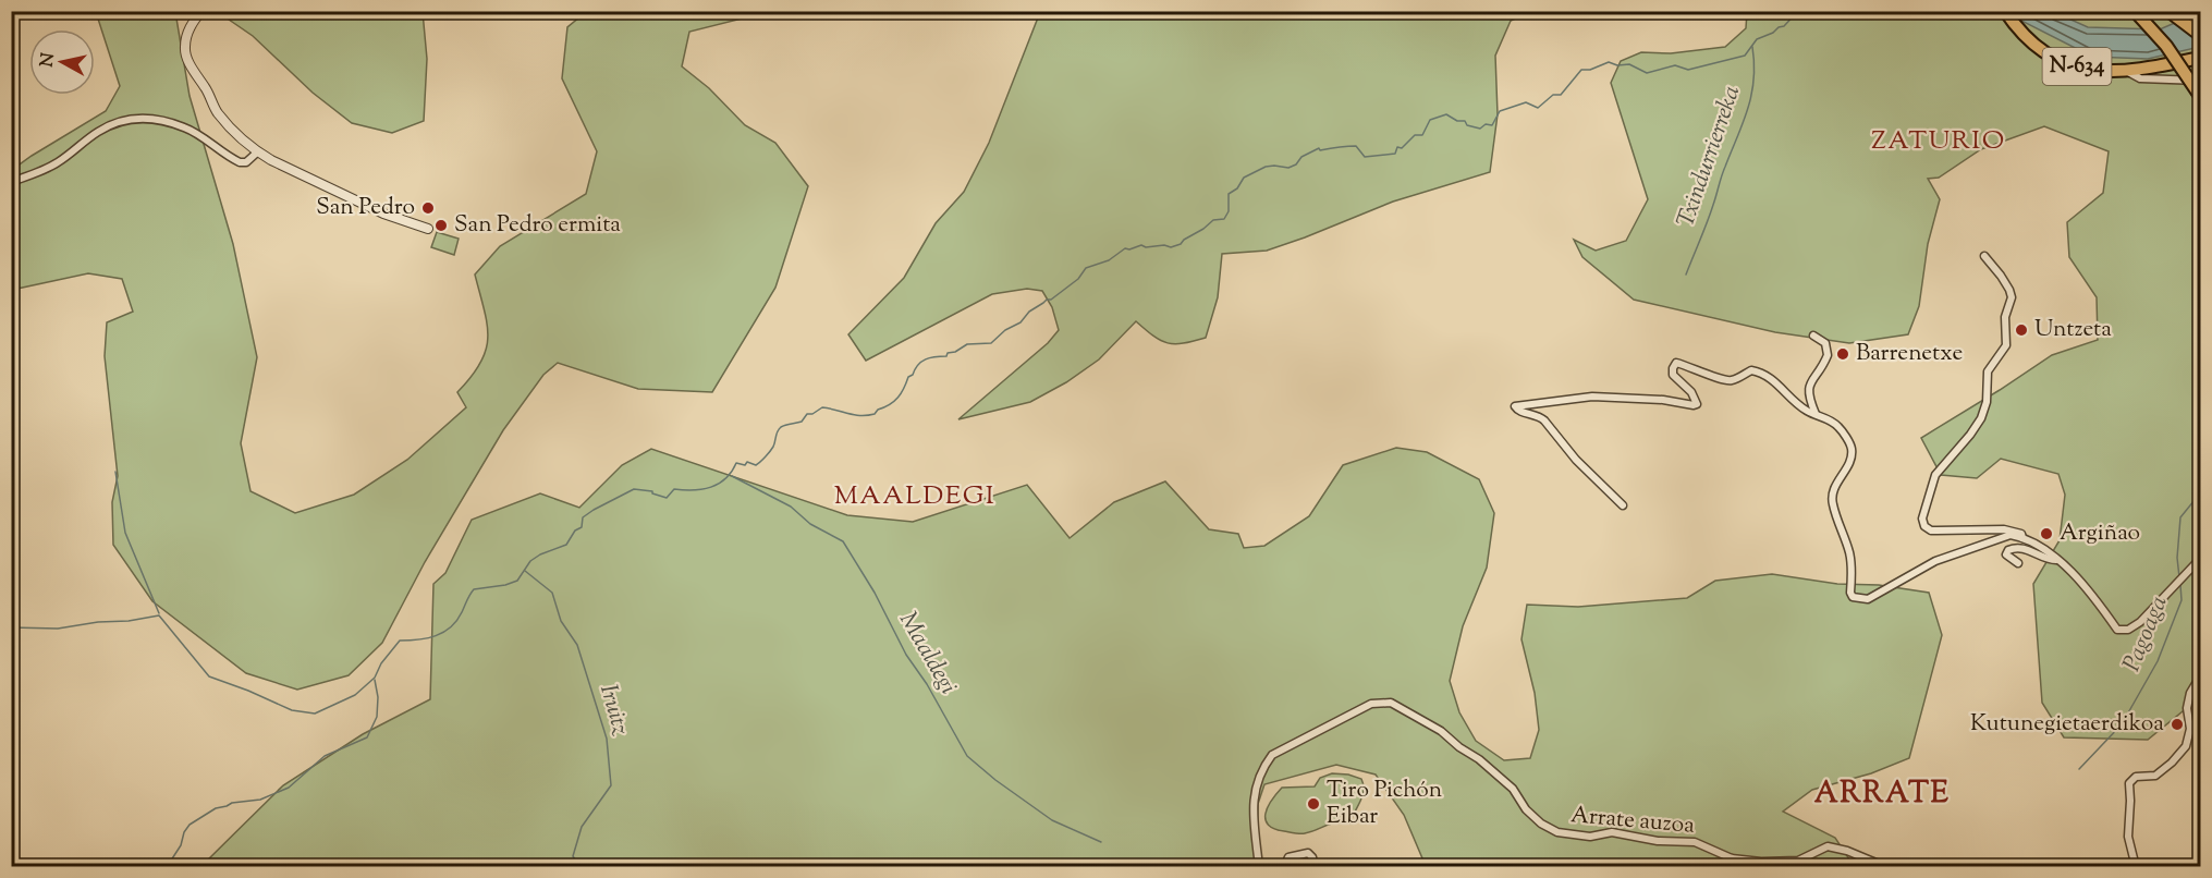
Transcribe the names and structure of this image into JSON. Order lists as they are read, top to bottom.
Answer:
{
  "streets": {
    "highway": ["N-634"],
    "street": ["Arrate auzoa"]
  },
  "districts": ["ZATURIO", "MAALDEGI", "ARRATE"],
  "water": [
    "Txindurrierreka",
    "Pagoaga",
    "Maaldegi",
    "Iruitz"
  ],
  "places": [
    "San Pedro",
    "San Pedro ermita",
    "Untzeta",
    "Barrenetxe",
    "Argiñao",
    "Kutunegietaerdikoa",
    "Tiro Pichón Eibar"
  ],
  "north": "left"
}
